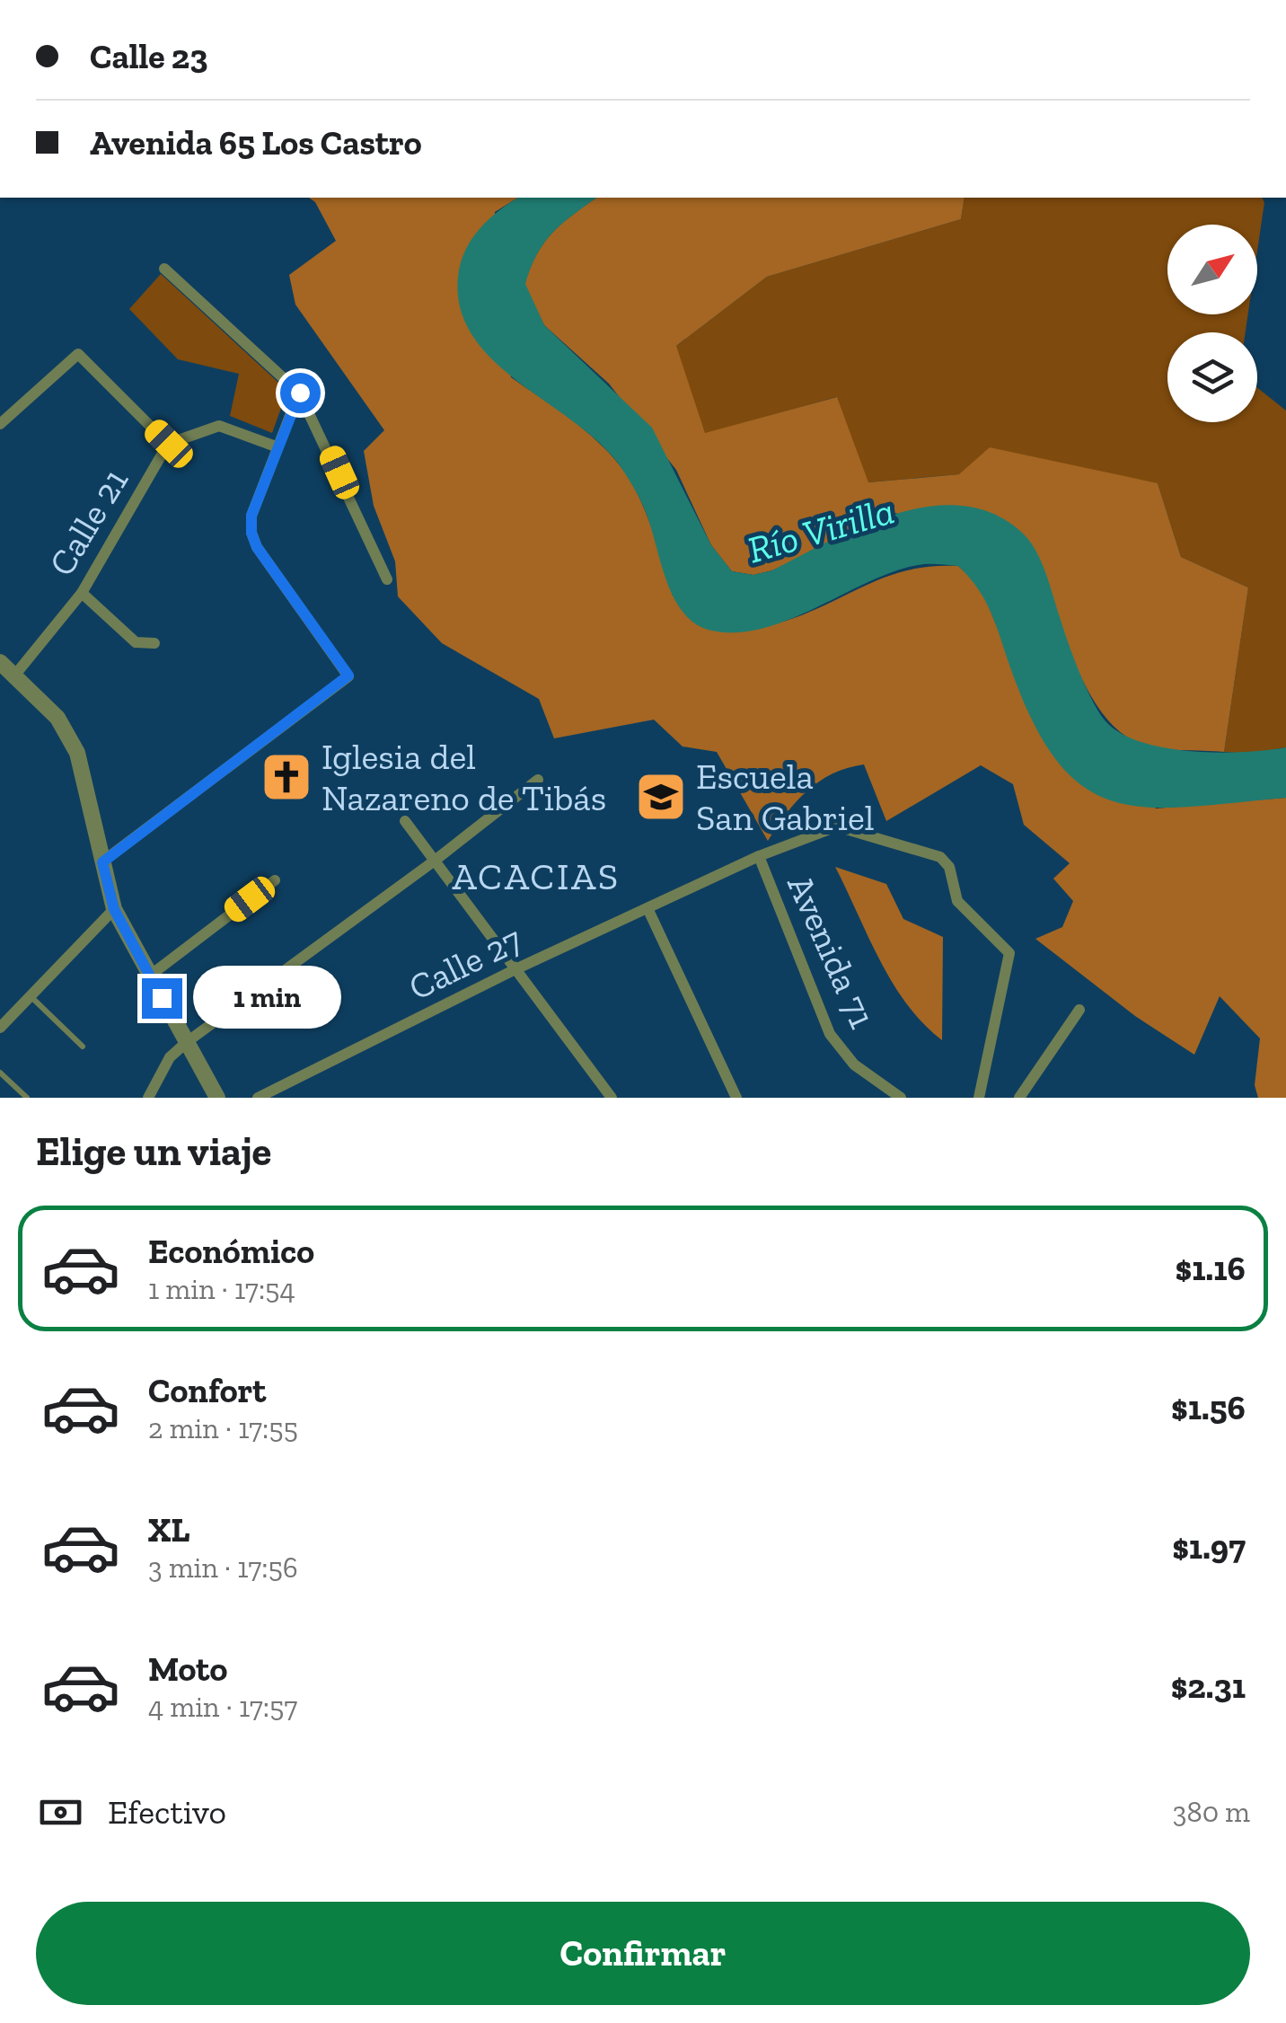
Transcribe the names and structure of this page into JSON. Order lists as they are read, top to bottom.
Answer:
{
  "streets": {
    "street": ["Calle 21", "Avenida 71", "Calle 27"]
  },
  "crossings": [
    ["Avenida 71", "Calle 27"]
  ],
  "districts": ["ACACIAS"],
  "water": ["Río Virilla"],
  "places": {
    "church": ["Iglesia del Nazareno de Tibás"],
    "school or university": ["Escuela San Gabriel"]
  },
  "north": "top right",
  "page": {
    "banner": ["Calle 23", "Avenida 65 Los Castro"],
    "bubble": "1 min",
    "heading": "Elige un viaje",
    "list": [
      {
        "name": "Económico",
        "note": "1 min · 17:54",
        "value": "$1.16"
      },
      {
        "name": "Confort",
        "note": "2 min · 17:55",
        "value": "$1.56"
      },
      {
        "name": "XL",
        "note": "3 min · 17:56",
        "value": "$1.97"
      },
      {
        "name": "Moto",
        "note": "4 min · 17:57",
        "value": "$2.31"
      }
    ],
    "pay": ["Efectivo", "380 m"],
    "buttons": "Confirmar"
  }
}
